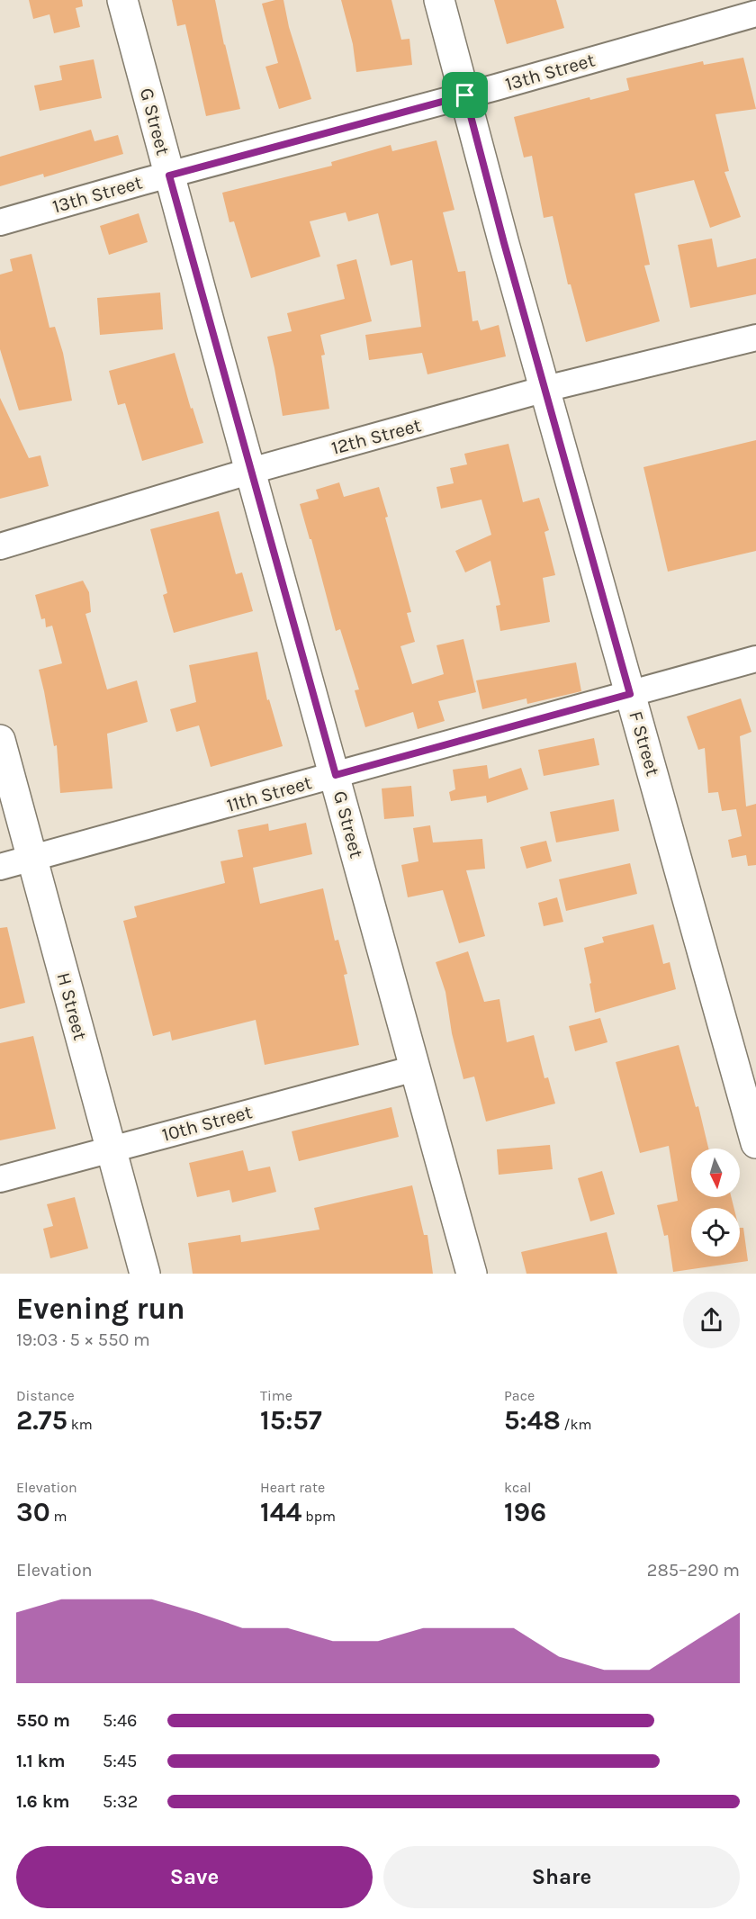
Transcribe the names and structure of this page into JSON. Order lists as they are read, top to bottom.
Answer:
{
  "streets": {
    "street": [
      "13th Street",
      "G Street",
      "12th Street",
      "F Street",
      "11th Street",
      "H Street",
      "10th Street"
    ]
  },
  "crossings": [
    ["13th Street", "G Street"],
    ["13th Street", "F Street"],
    ["G Street", "12th Street"],
    ["G Street", "11th Street"],
    ["G Street", "10th Street"],
    ["12th Street", "F Street"],
    ["F Street", "11th Street"],
    ["11th Street", "H Street"],
    ["H Street", "10th Street"]
  ],
  "north": "bottom",
  "page": {
    "heading": ["Evening run", "19:03 · 5 × 550 m"],
    "stats": [
      ["Distance", "2.75 km"],
      ["Time", "15:57"],
      ["Pace", "5:48 /km"],
      ["Elevation", "30 m"],
      ["Heart rate", "144 bpm"],
      ["kcal", "196"]
    ],
    "chart": ["Elevation", "285–290 m"],
    "list": [
      {
        "name": "550 m",
        "note": "5:46"
      },
      {
        "name": "1.1 km",
        "note": "5:45"
      },
      {
        "name": "1.6 km",
        "note": "5:32"
      }
    ],
    "buttons": ["Save", "Share"]
  }
}
